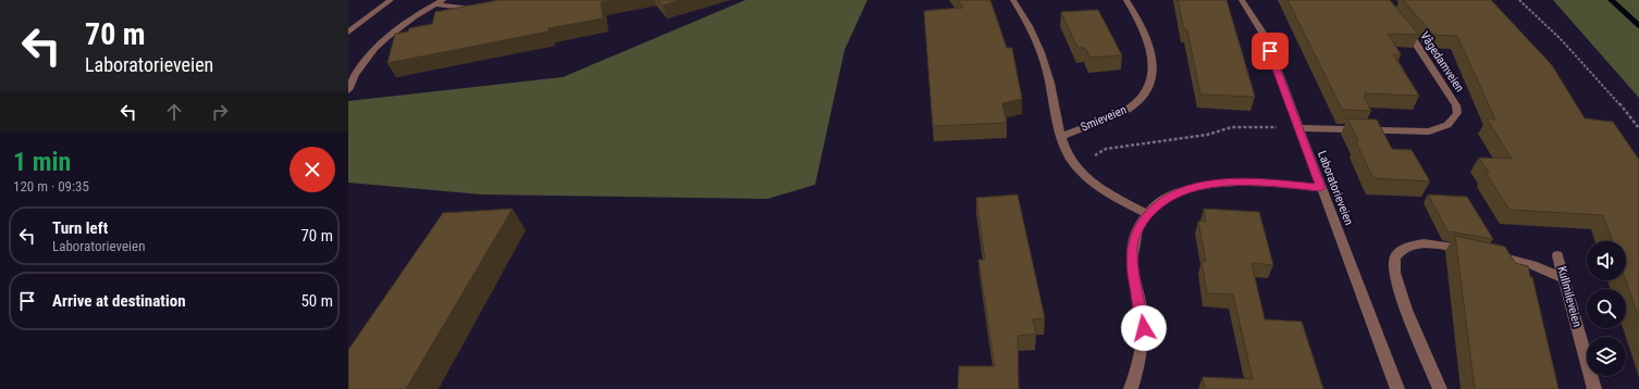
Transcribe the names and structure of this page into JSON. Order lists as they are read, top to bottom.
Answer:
{
  "streets": {
    "street": [
      "Vågedamveien",
      "Smieveien",
      "Laboratorieveien",
      "Kullmileveien"
    ]
  },
  "crossings": [
    ["Vågedamveien", "Laboratorieveien"]
  ],
  "page": {
    "turn": ["70 m", "Laboratorieveien"],
    "heading": ["1 min", "120 m · 09:35"],
    "list": [
      {
        "name": "Turn left",
        "note": "Laboratorieveien",
        "value": "70 m"
      },
      {
        "name": "Arrive at destination",
        "value": "50 m"
      }
    ]
  }
}
